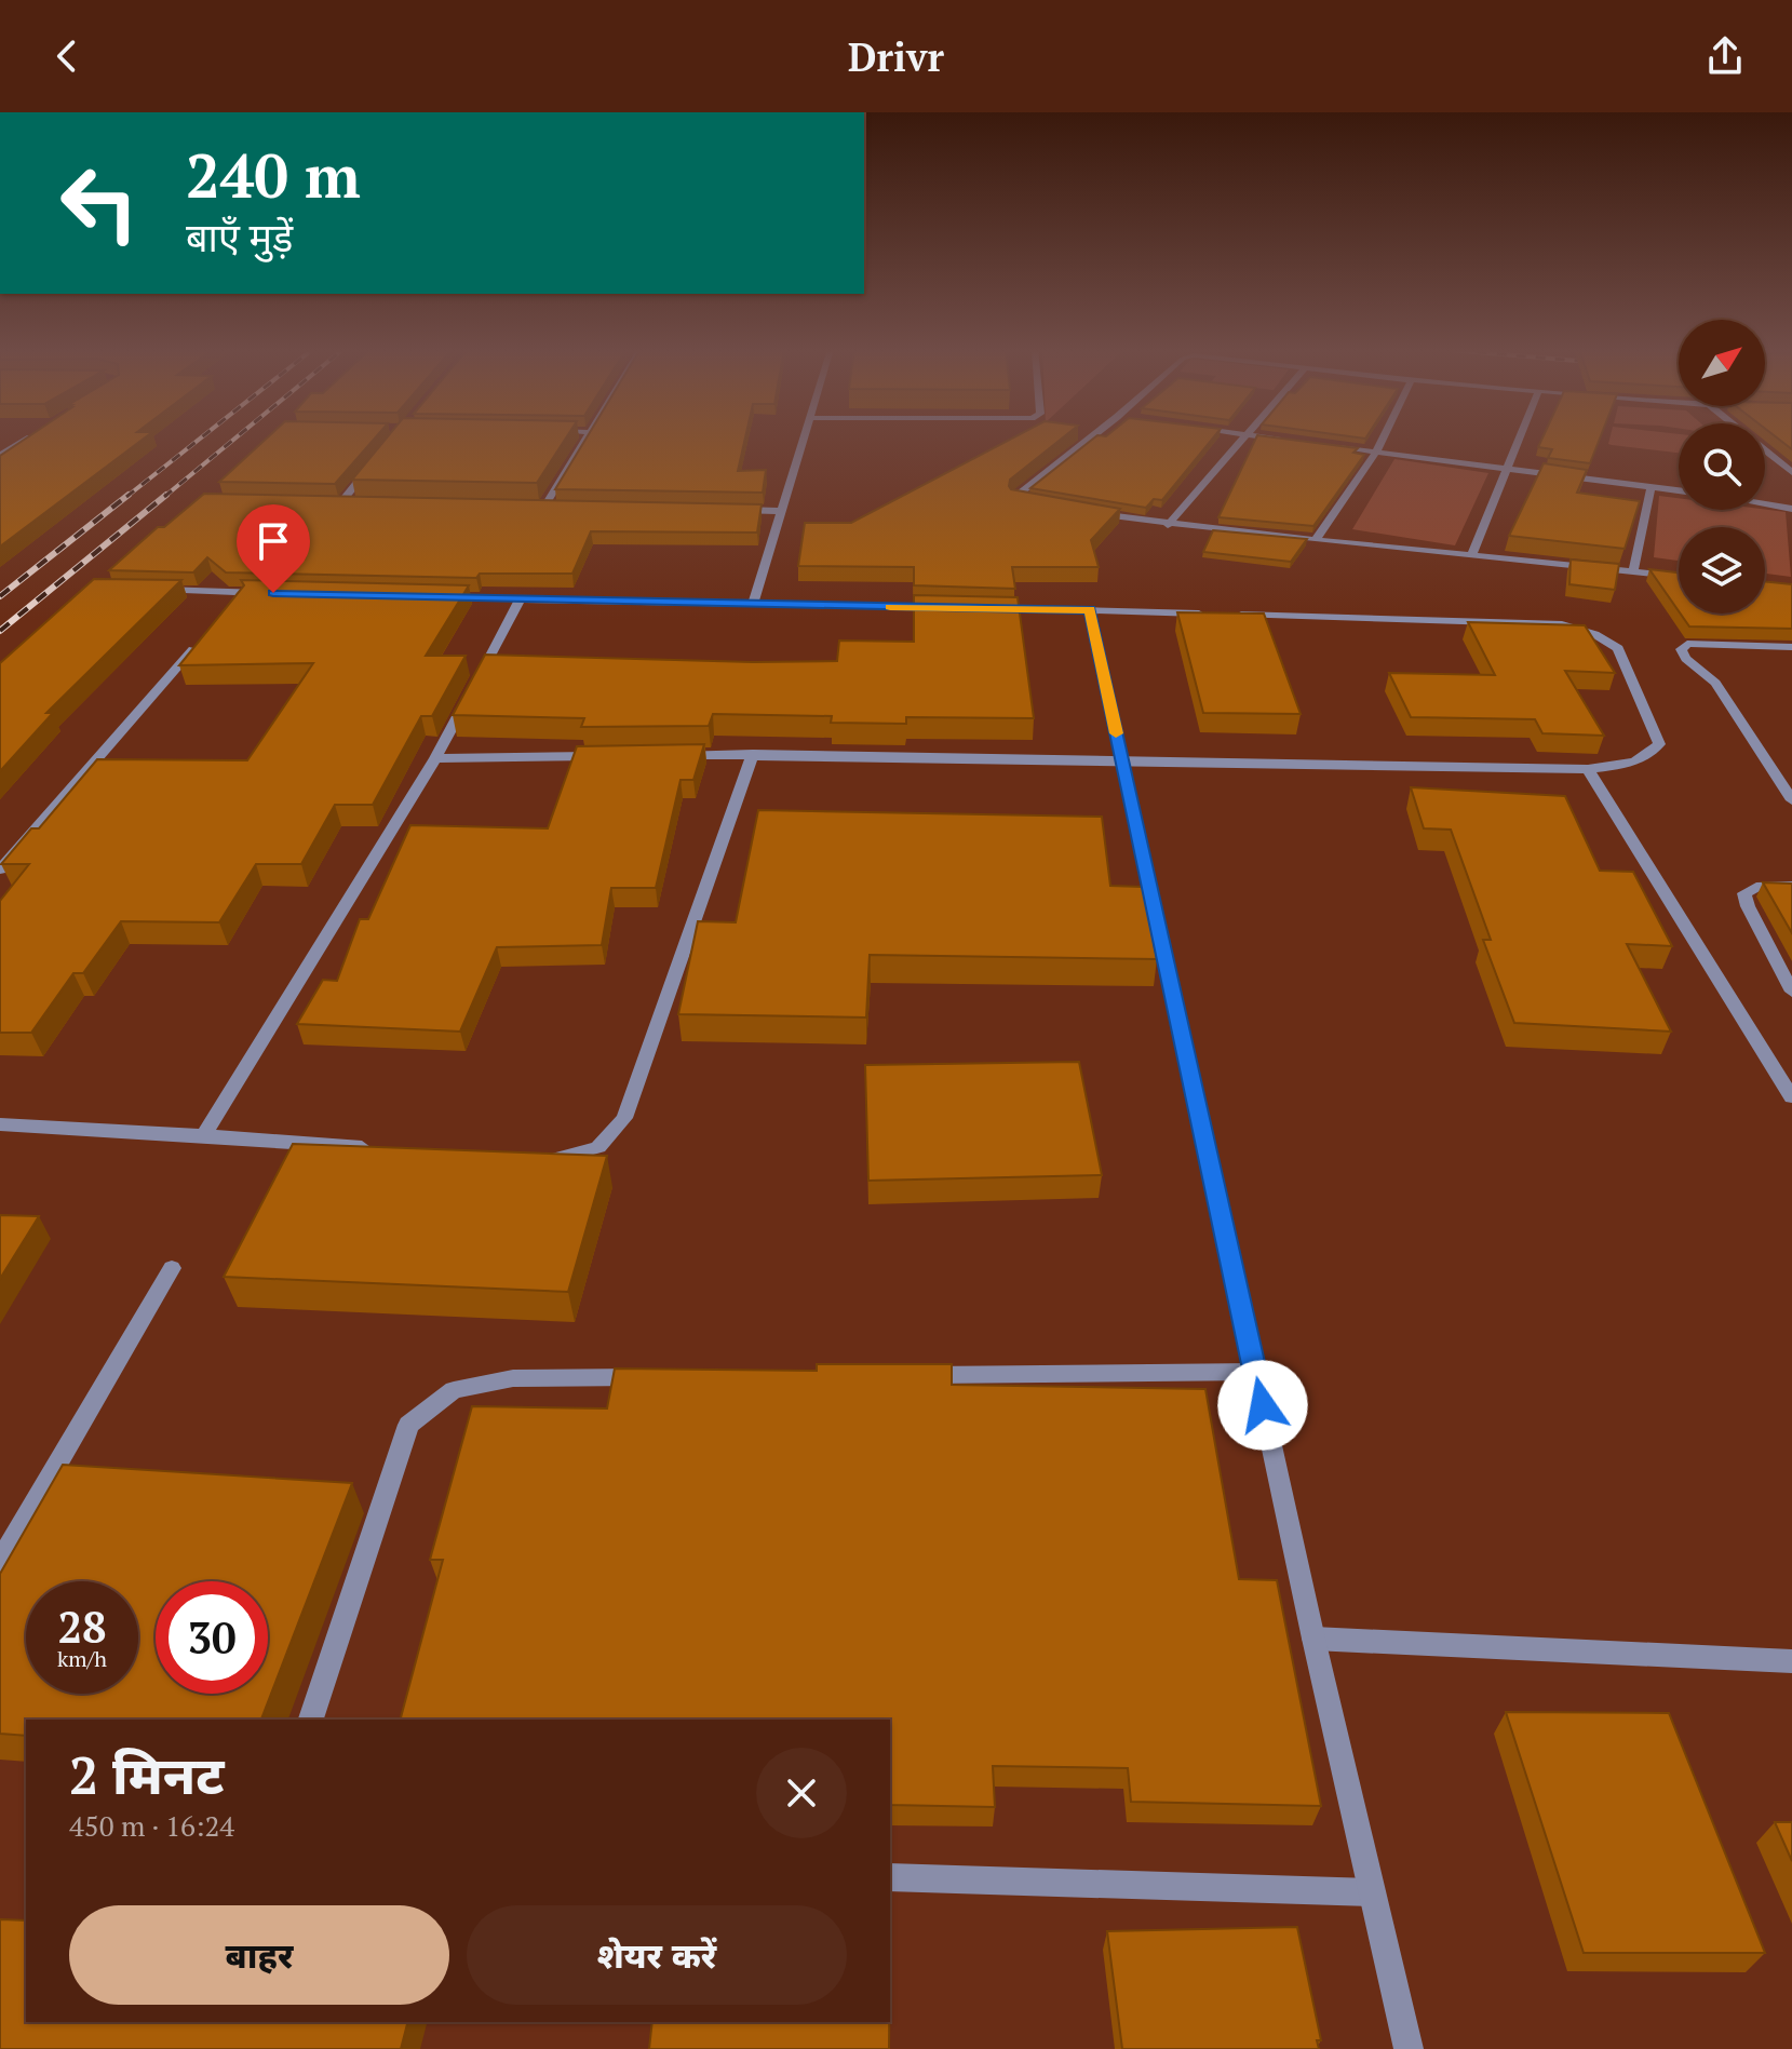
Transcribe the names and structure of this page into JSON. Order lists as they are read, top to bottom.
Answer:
{
  "north": "top right",
  "page": {
    "header": "Drivr",
    "turn": ["240 m", "बाएँ मुड़ें"],
    "speed": "28 km/h",
    "limit": "30",
    "heading": ["2 मिनट", "450 m · 16:24"],
    "buttons": ["बाहर", "शेयर करें"]
  }
}
